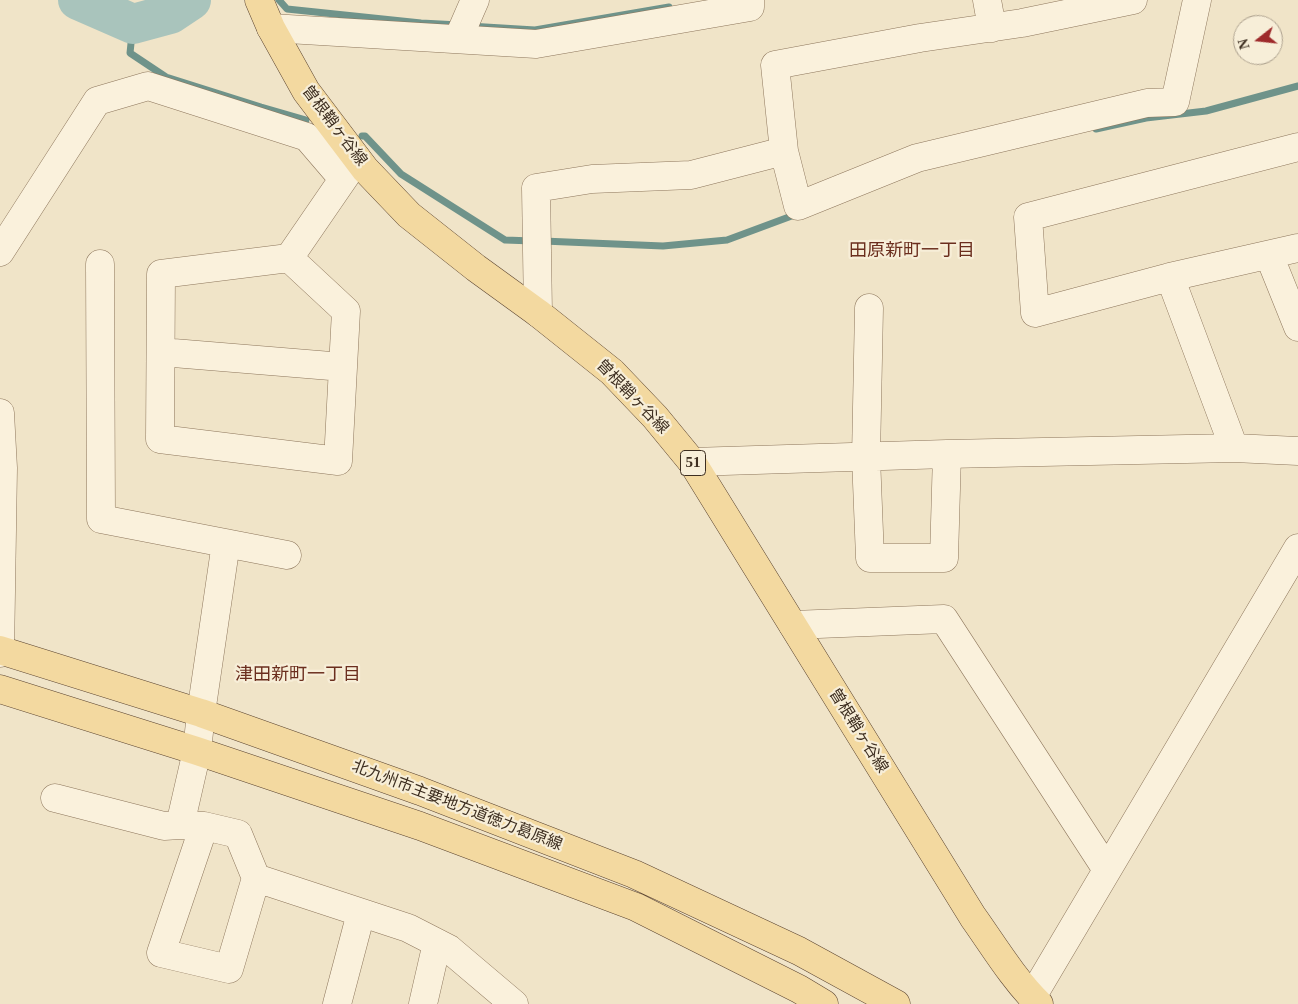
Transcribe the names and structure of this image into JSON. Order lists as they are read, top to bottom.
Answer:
{
  "streets": {
    "main road": ["曽根鞘ヶ谷線", "51", "北九州市主要地方道徳力葛原線"]
  },
  "districts": ["田原新町一丁目", "津田新町一丁目"],
  "north": "left"
}
